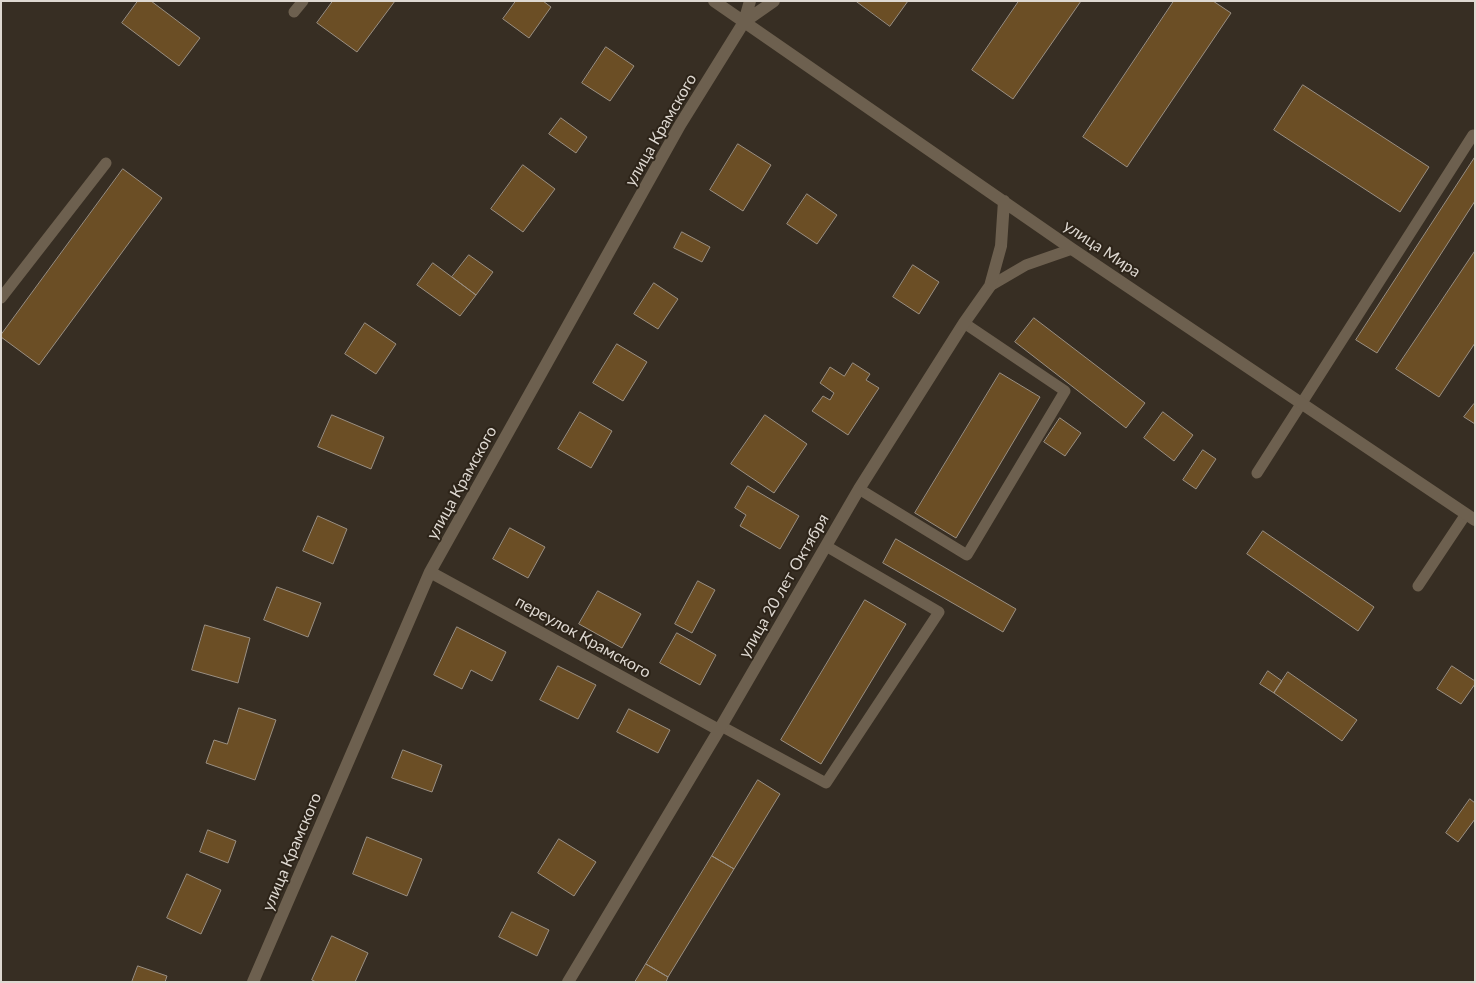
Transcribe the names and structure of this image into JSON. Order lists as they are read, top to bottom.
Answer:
{
  "streets": {
    "street": [
      "улица Крамского",
      "улица Мира",
      "улица 20 лет Октября",
      "переулок Крамского"
    ]
  },
  "crossings": [
    ["улица Крамского", "улица Мира"],
    ["улица Крамского", "переулок Крамского"],
    ["улица Мира", "улица 20 лет Октября"],
    ["улица 20 лет Октября", "переулок Крамского"]
  ]
}
